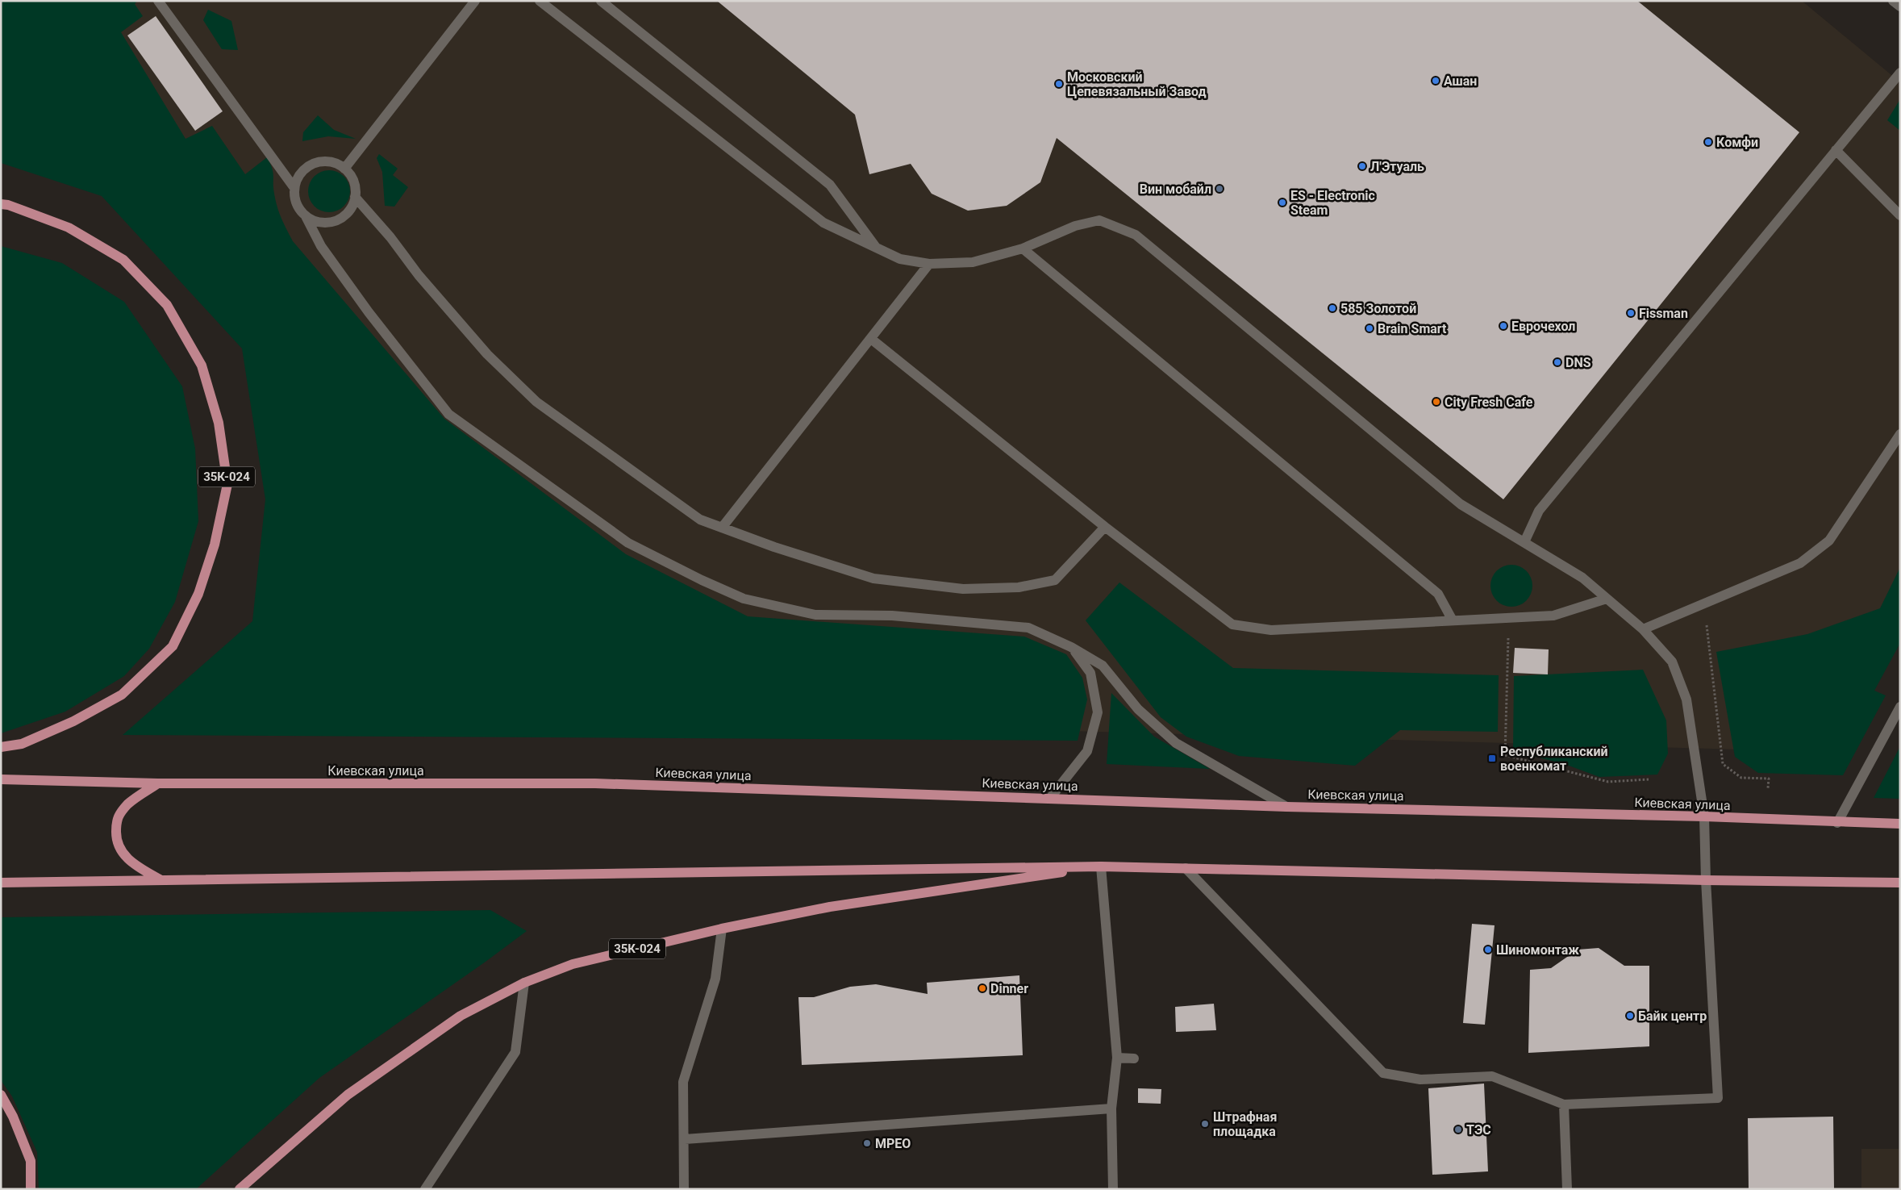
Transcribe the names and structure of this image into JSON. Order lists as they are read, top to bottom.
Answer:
{
  "streets": {
    "main road": ["35К-024", "Киевская улица"]
  },
  "places": {
    "other": [
      "Ашан",
      "Московский Цепевязальный Завод",
      "Комфи",
      "Л'Этуаль",
      "Вин мобайл",
      "ES - Electronic Steam",
      "585 Золотой",
      "Fissman",
      "Еврочехол",
      "Brain Smart",
      "DNS",
      "City Fresh Cafe",
      "Шиномонтаж",
      "Dinner",
      "Байк центр",
      "Штрафная площадка",
      "ТЭС",
      "МРЕО"
    ],
    "transit": ["Республиканский военкомат"]
  }
}
